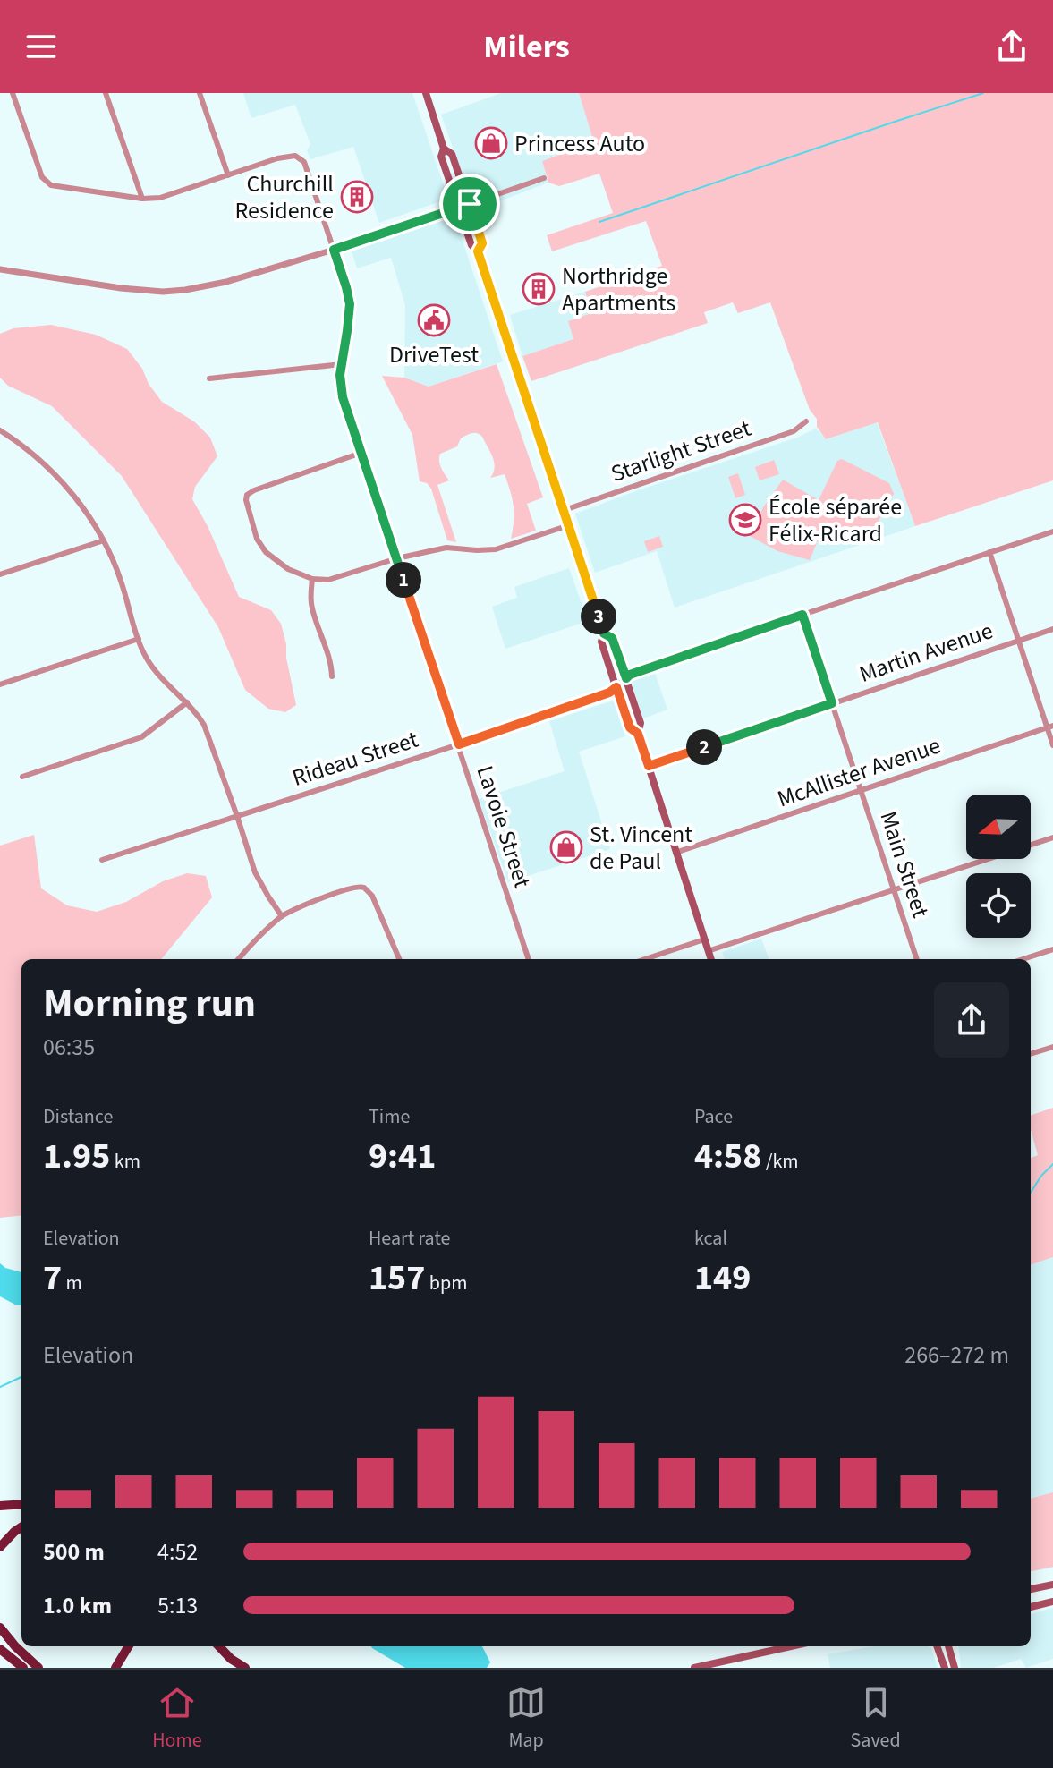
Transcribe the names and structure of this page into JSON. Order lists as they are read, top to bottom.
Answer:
{
  "streets": {
    "street": [
      "Starlight Street",
      "Martin Avenue",
      "Rideau Street",
      "McAllister Avenue",
      "Lavoie Street",
      "Main Street"
    ]
  },
  "crossings": [
    ["Martin Avenue", "Main Street"],
    ["Rideau Street", "Lavoie Street"],
    ["Rideau Street", "Main Street"],
    ["McAllister Avenue", "Main Street"]
  ],
  "places": {
    "shop": ["Princess Auto", "St. Vincent de Paul"],
    "building": ["Churchill Residence", "Northridge Apartments"],
    "public building": ["DriveTest"],
    "school or university": ["École séparée Félix-Ricard"]
  },
  "north": "left",
  "page": {
    "header": "Milers",
    "pins": ["1", "3", "2"],
    "heading": ["Morning run", "06:35"],
    "stats": [
      ["Distance", "1.95 km"],
      ["Time", "9:41"],
      ["Pace", "4:58 /km"],
      ["Elevation", "7 m"],
      ["Heart rate", "157 bpm"],
      ["kcal", "149"]
    ],
    "chart": ["Elevation", "266–272 m"],
    "list": [
      {
        "name": "500 m",
        "note": "4:52"
      },
      {
        "name": "1.0 km",
        "note": "5:13"
      }
    ],
    "tabs": ["Home", "Map", "Saved"]
  }
}
